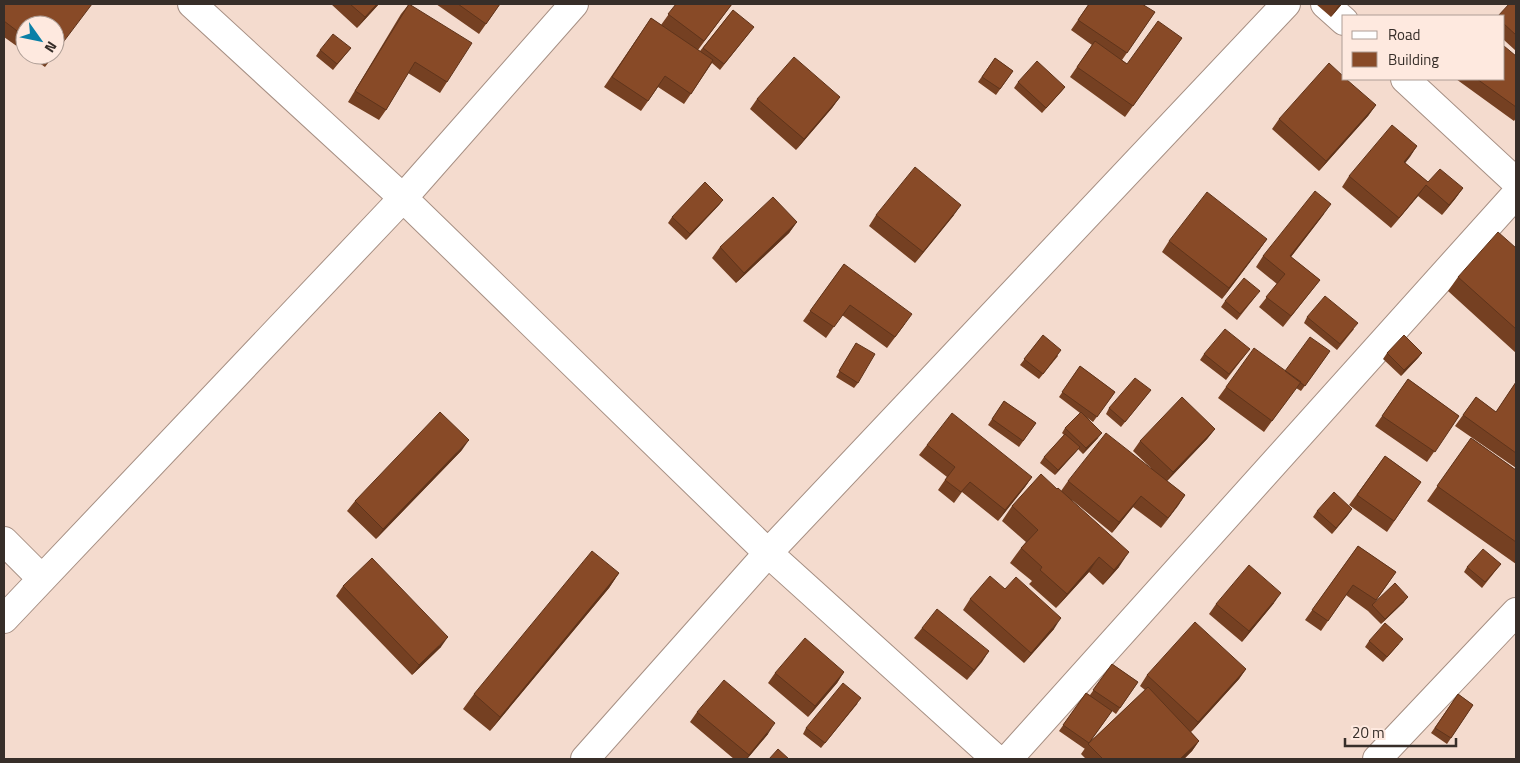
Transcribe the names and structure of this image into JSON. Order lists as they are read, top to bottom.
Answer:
{
  "legend": ["Road", "Building"],
  "scale_bar": "20 m",
  "north": "bottom right"
}
